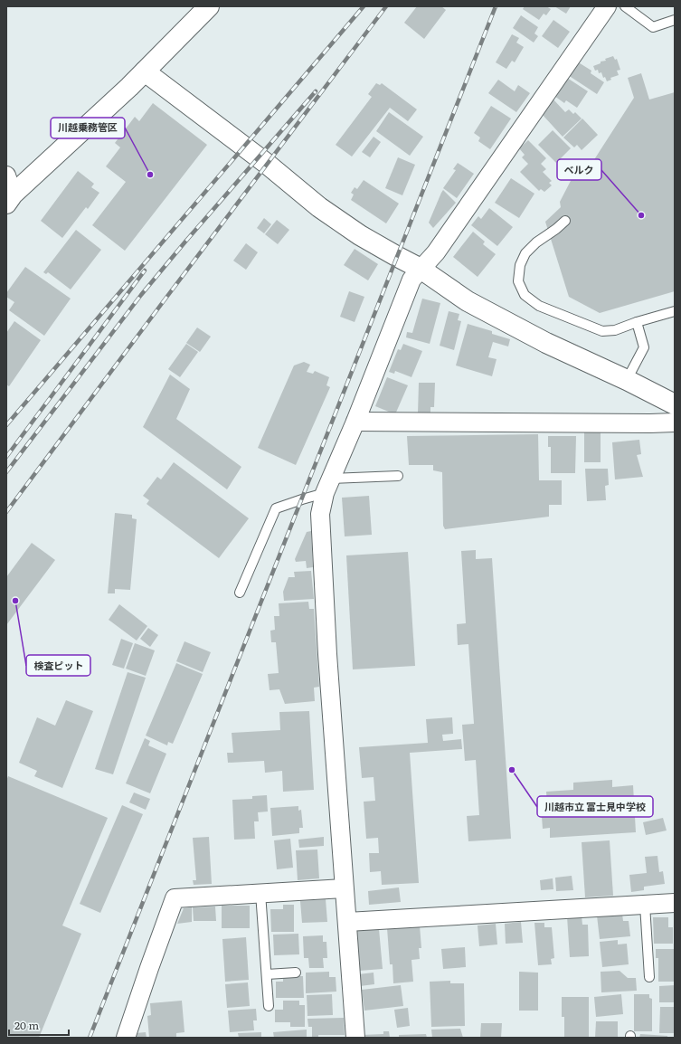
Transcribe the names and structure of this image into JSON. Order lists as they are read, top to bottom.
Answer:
{
  "places": [
    "川越乗務管区",
    "ベルク",
    "検査ピット",
    "川越市立 富士見中学校"
  ],
  "scale_bar": "20 m"
}
